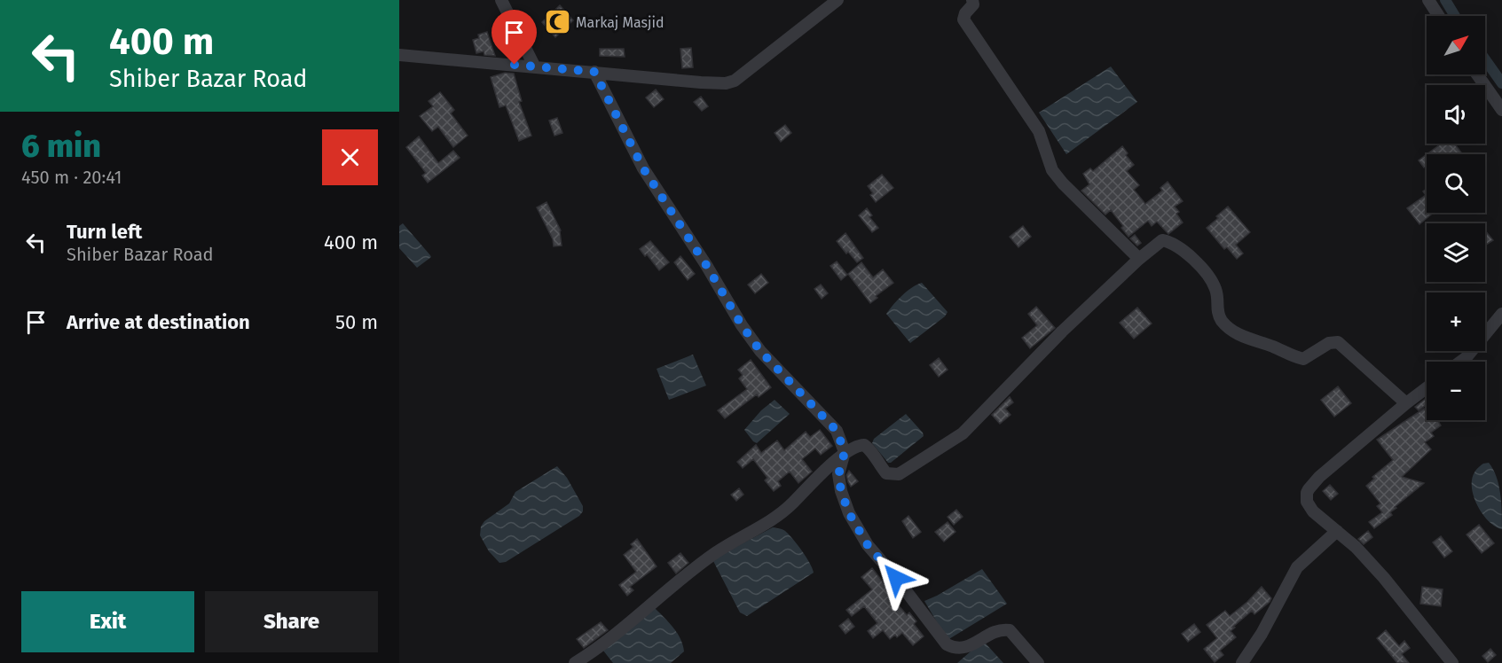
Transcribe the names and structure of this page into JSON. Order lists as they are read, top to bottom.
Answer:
{
  "places": {
    "mosque": ["Markaj Masjid"]
  },
  "north": "top right",
  "page": {
    "turn": ["400 m", "Shiber Bazar Road"],
    "map_buttons": ["+", "−"],
    "heading": ["6 min", "450 m · 20:41"],
    "list": [
      {
        "name": "Turn left",
        "note": "Shiber Bazar Road",
        "value": "400 m"
      },
      {
        "name": "Arrive at destination",
        "value": "50 m"
      }
    ],
    "buttons": ["Exit", "Share"]
  }
}
